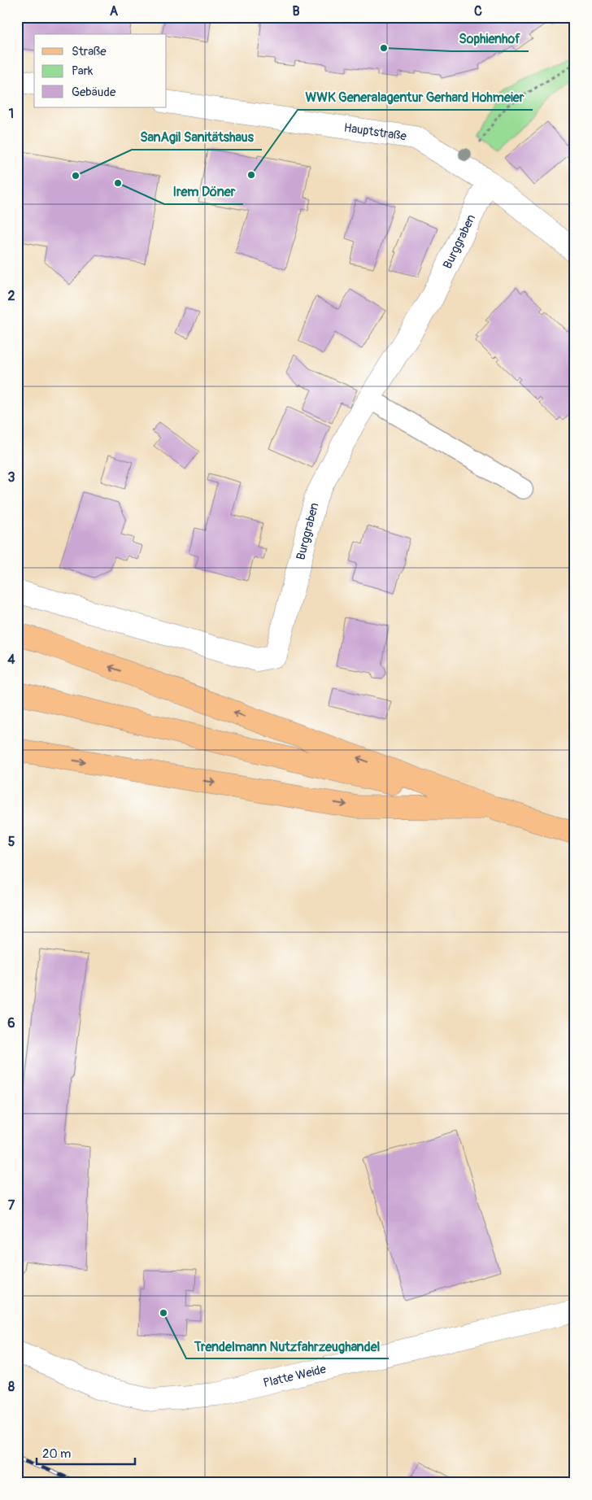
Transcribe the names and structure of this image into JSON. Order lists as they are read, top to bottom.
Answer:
{
  "streets": {
    "street": ["Hauptstraße", "Burggraben", "Platte Weide"]
  },
  "crossings": [
    ["Hauptstraße", "Burggraben"]
  ],
  "places": [
    "Sophienhof",
    "WWK Generalagentur Gerhard Hohmeier",
    "SanAgil Sanitätshaus",
    "Irem Döner",
    "Trendelmann Nutzfahrzeughandel"
  ],
  "legend": ["Straße", "Park", "Gebäude"],
  "scale_bar": "20 m",
  "grid": {
    "columns": ["A", "B", "C"],
    "rows": [
      "1",
      "2",
      "3",
      "4",
      "5",
      "6",
      "7",
      "8"
    ]
  }
}
